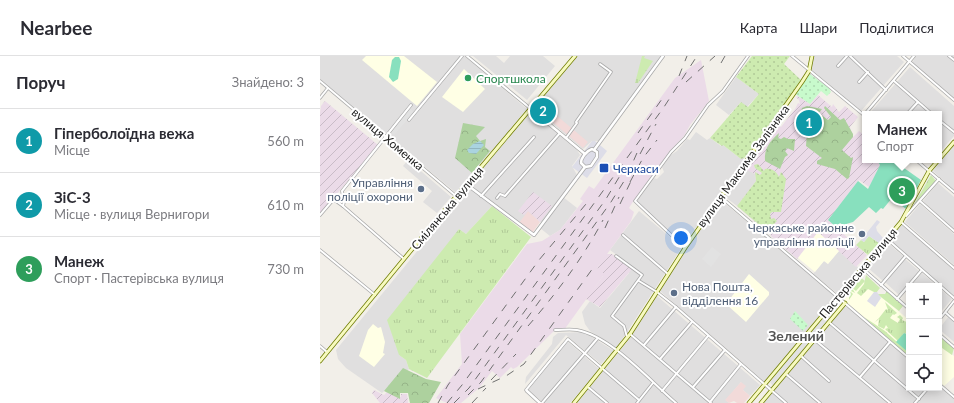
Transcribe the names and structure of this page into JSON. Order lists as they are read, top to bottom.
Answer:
{
  "streets": {
    "main road": ["вулиця Максима Залізняка", "Смілянська вулиця", "Пастерівська вулиця"],
    "street": ["вулиця Хоменка"]
  },
  "crossings": [
    ["вулиця Хоменка", "Смілянська вулиця"]
  ],
  "districts": ["Зелений"],
  "places": {
    "other": [
      "Спортшкола",
      "Управління поліції охорони",
      "Черкаське районне управління поліції",
      "Нова Пошта, відділення 16"
    ],
    "transit": ["Черкаси"]
  },
  "page": {
    "header": "Nearbee",
    "nav": ["Карта", "Шари", "Поділитися"],
    "heading": ["Поруч", "Знайдено: 3"],
    "pins": ["2", "1", "3"],
    "list": [
      {
        "mark": "1",
        "name": "Гіперболоїдна вежа",
        "note": "Місце",
        "value": "560 m"
      },
      {
        "mark": "2",
        "name": "ЗіС-3",
        "note": "Місце · вулиця Вернигори",
        "value": "610 m"
      },
      {
        "mark": "3",
        "name": "Манеж",
        "note": "Спорт · Пастерівська вулиця",
        "value": "730 m"
      }
    ],
    "popup": ["Манеж", "Спорт"],
    "map_buttons": ["+", "−"]
  }
}
